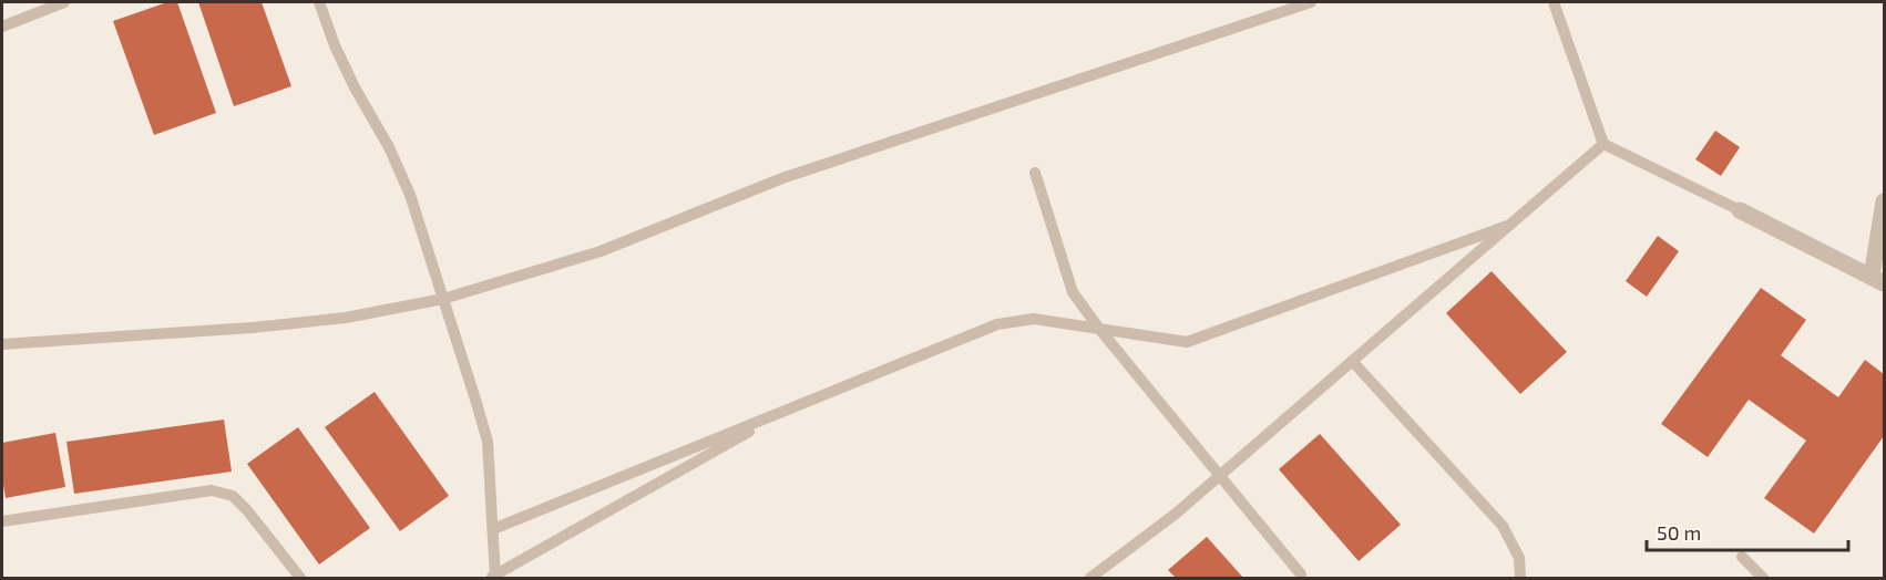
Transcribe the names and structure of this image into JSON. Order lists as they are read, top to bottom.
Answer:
{
  "scale_bar": "50 m"
}
